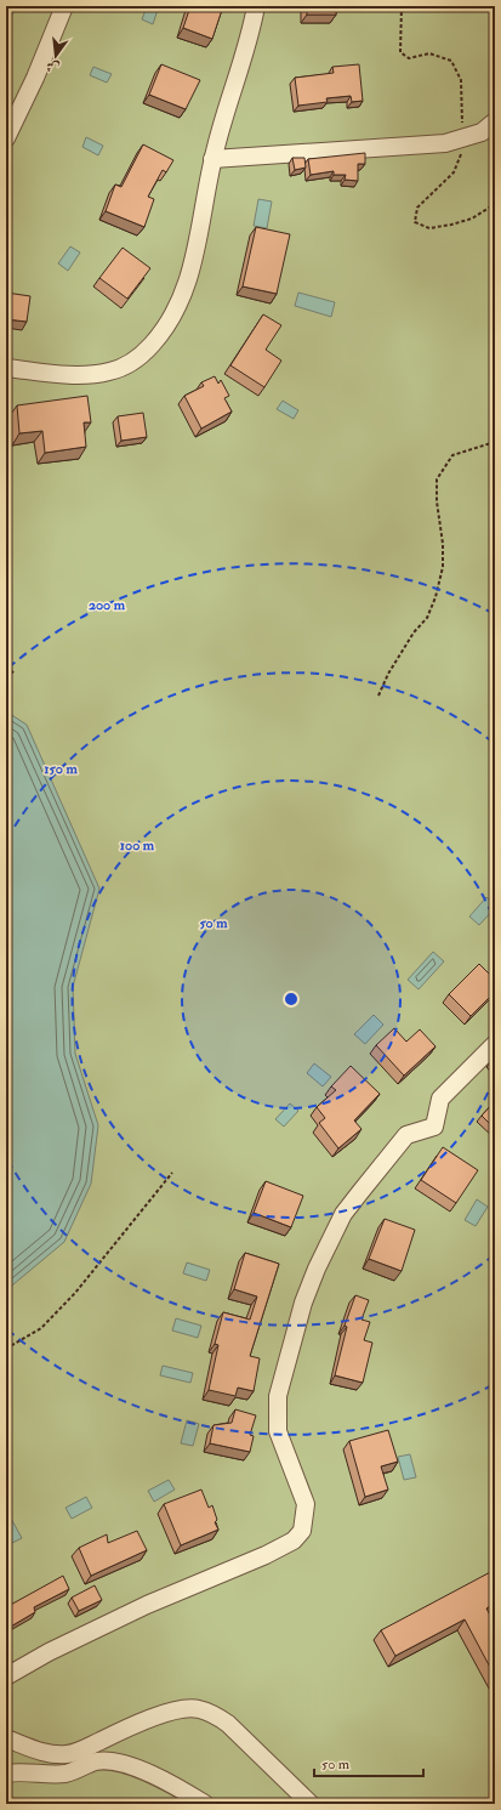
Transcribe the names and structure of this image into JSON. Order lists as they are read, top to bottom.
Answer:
{
  "scale_bar": "50 m",
  "north": "bottom",
  "rings": [
    "200 m",
    "150 m",
    "100 m",
    "50 m"
  ]
}
